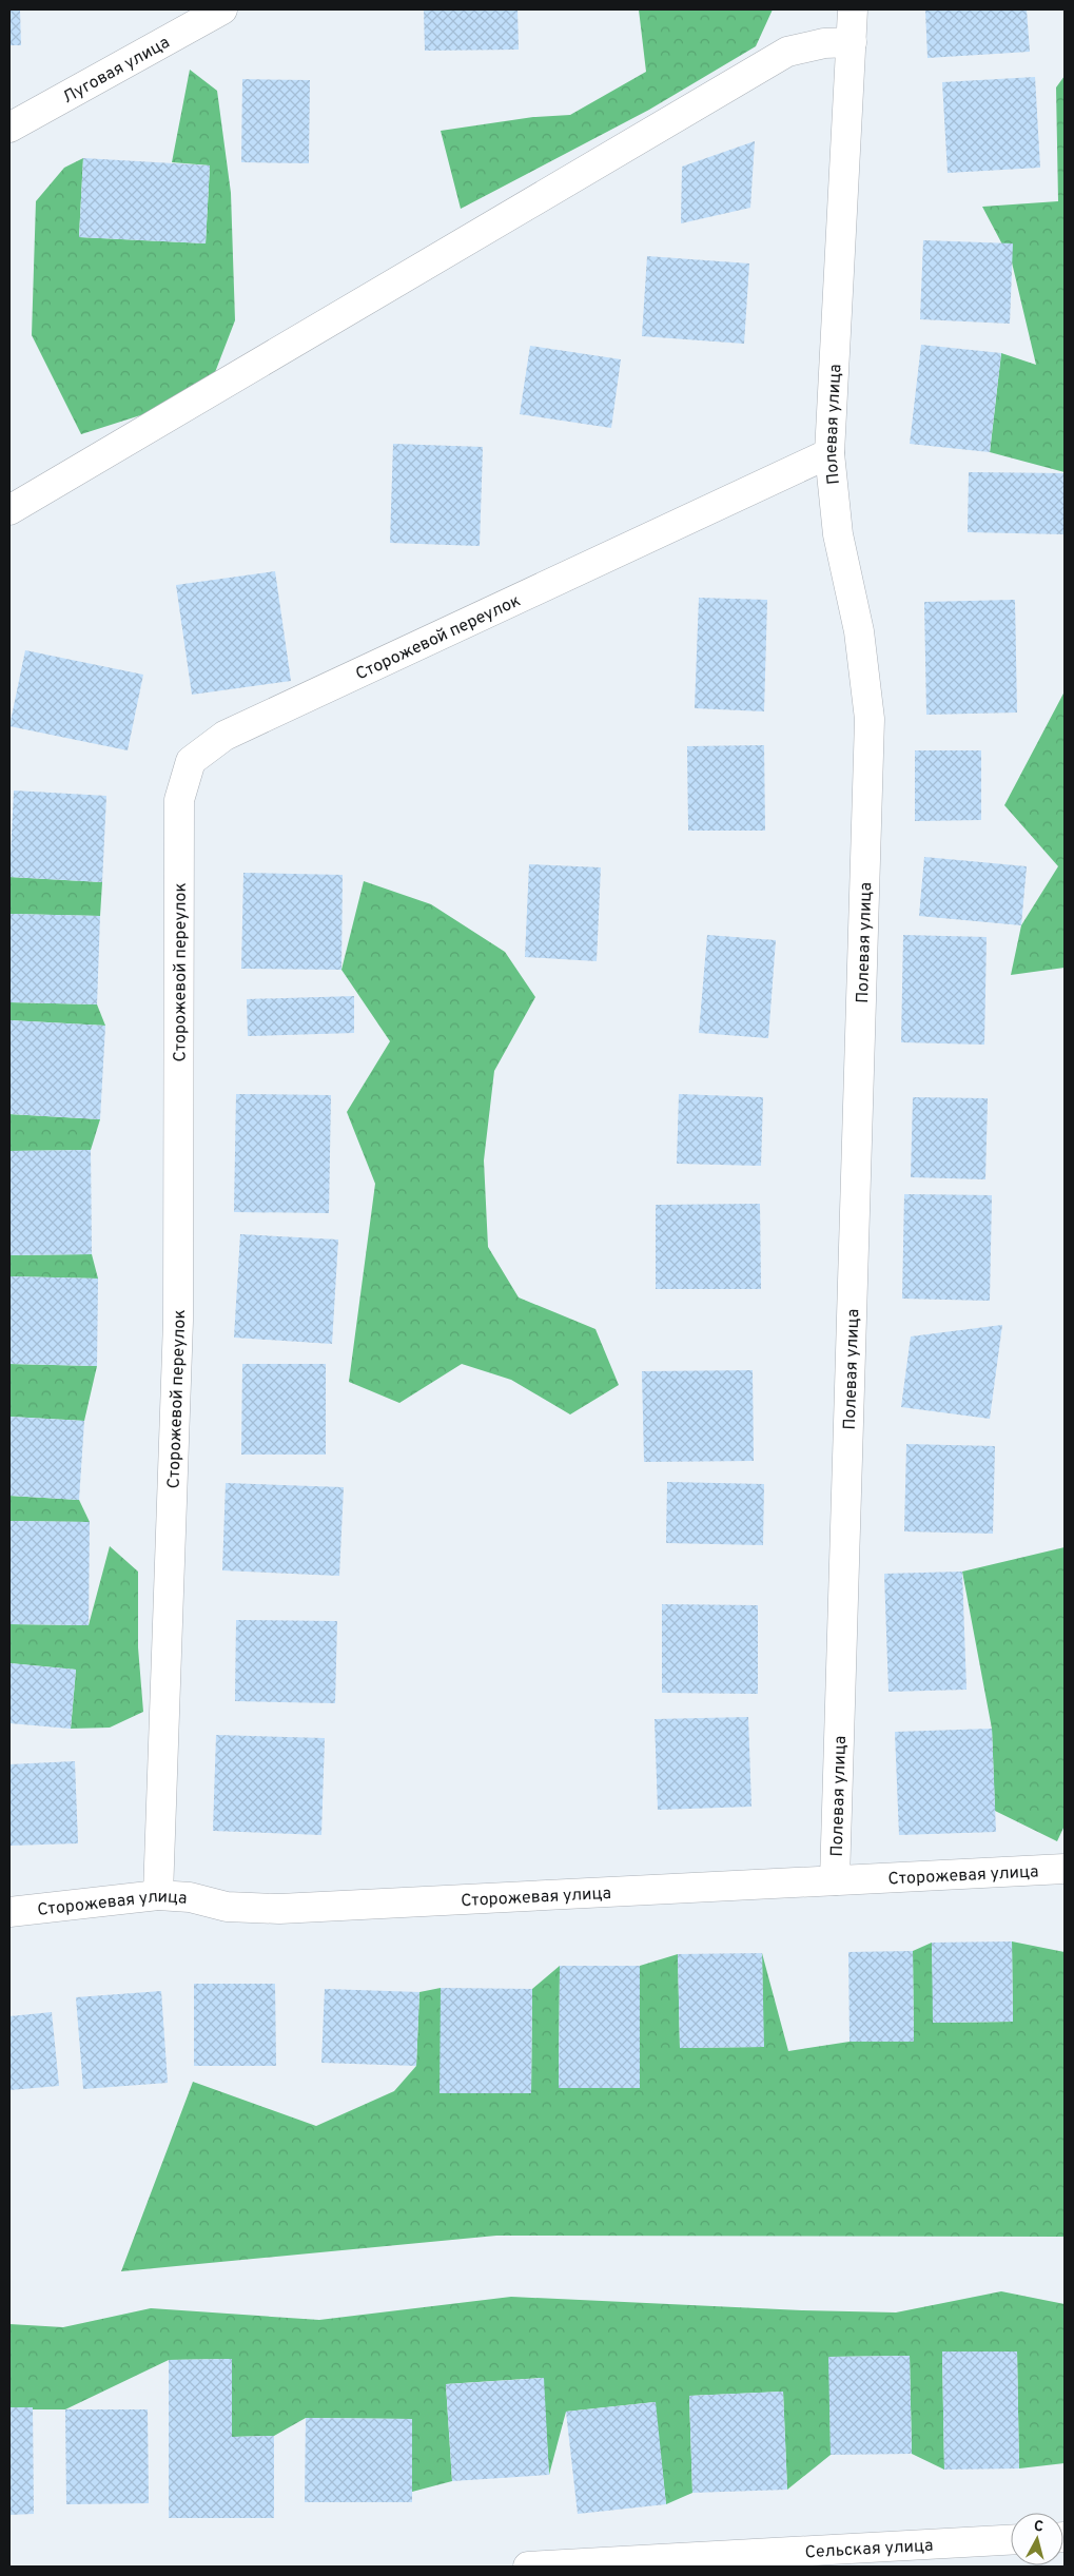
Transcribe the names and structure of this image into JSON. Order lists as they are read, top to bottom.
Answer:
{
  "streets": {
    "street": [
      "Луговая улица",
      "Полевая улица",
      "Сторожевой переулок",
      "Сторожевая улица",
      "Сельская улица"
    ]
  },
  "crossings": [
    ["Полевая улица", "Сторожевой переулок"],
    ["Полевая улица", "Сторожевая улица"],
    ["Сторожевой переулок", "Сторожевая улица"]
  ],
  "north": "top"
}
